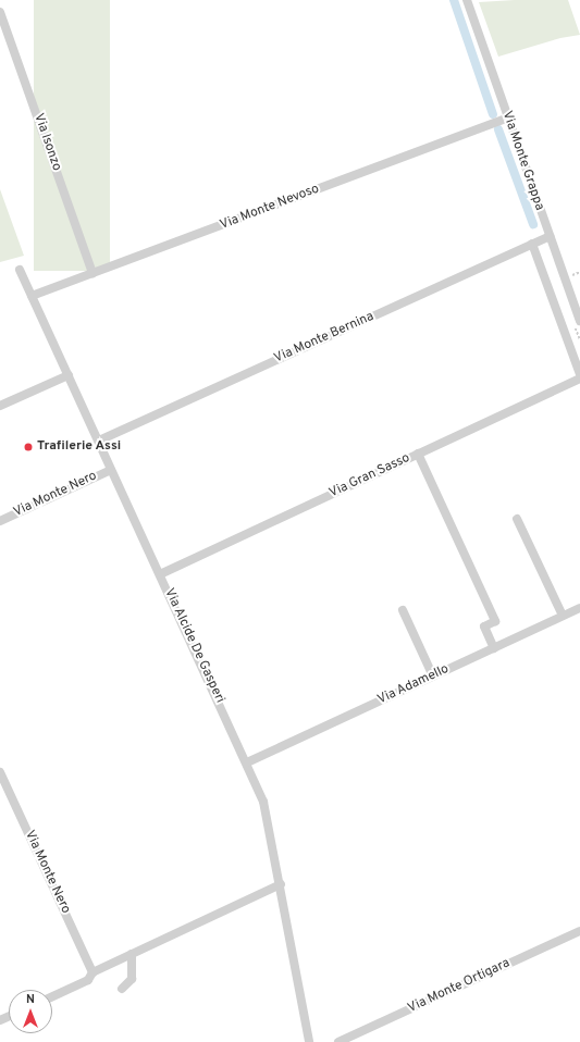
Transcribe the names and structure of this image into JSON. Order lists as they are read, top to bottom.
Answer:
{
  "streets": {
    "street": [
      "Via Isonzo",
      "Via Monte Grappa",
      "Via Monte Nevoso",
      "Via Monte Bernina",
      "Via Gran Sasso",
      "Via Monte Nero",
      "Via Alcide De Gasperi",
      "Via Adamello",
      "Via Monte Ortigara"
    ]
  },
  "crossings": [
    ["Via Isonzo", "Via Monte Nevoso"],
    ["Via Monte Grappa", "Via Monte Nevoso"],
    ["Via Monte Grappa", "Via Monte Bernina"],
    ["Via Monte Nevoso", "Via Alcide De Gasperi"],
    ["Via Monte Bernina", "Via Alcide De Gasperi"],
    ["Via Gran Sasso", "Via Alcide De Gasperi"],
    ["Via Monte Nero", "Via Alcide De Gasperi"],
    ["Via Alcide De Gasperi", "Via Adamello"]
  ],
  "places": ["Trafilerie Assi"],
  "north": "top"
}
